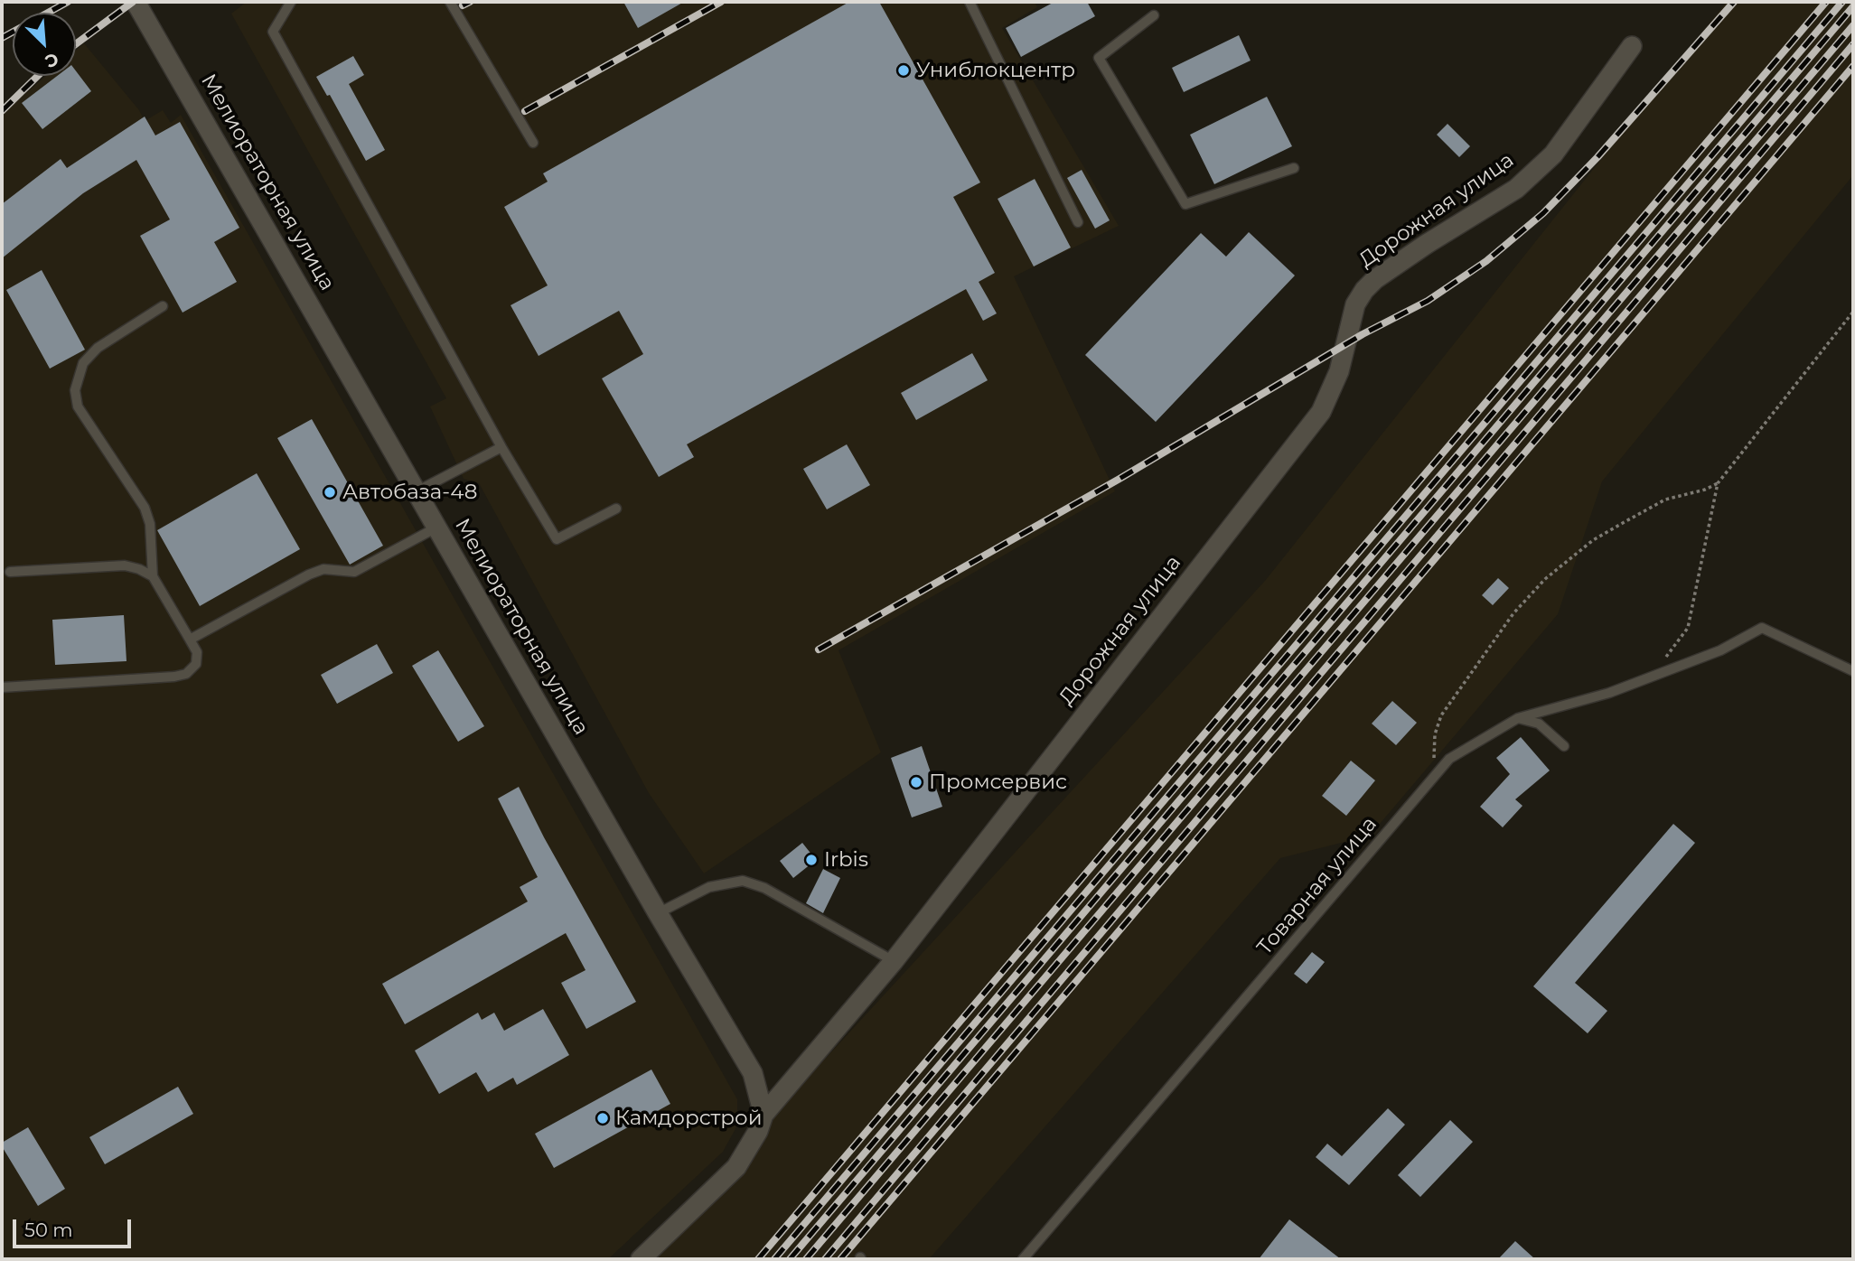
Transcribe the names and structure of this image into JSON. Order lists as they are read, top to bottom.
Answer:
{
  "streets": {
    "street": ["Мелиораторная улица", "Дорожная улица"],
    "lane": ["Товарная улица"]
  },
  "crossings": [
    ["Мелиораторная улица", "Дорожная улица"]
  ],
  "places": [
    "Униблокцентр",
    "Автобаза-48",
    "Промсервис",
    "Irbis",
    "Камдорстрой"
  ],
  "scale_bar": "50 m",
  "north": "bottom right"
}
